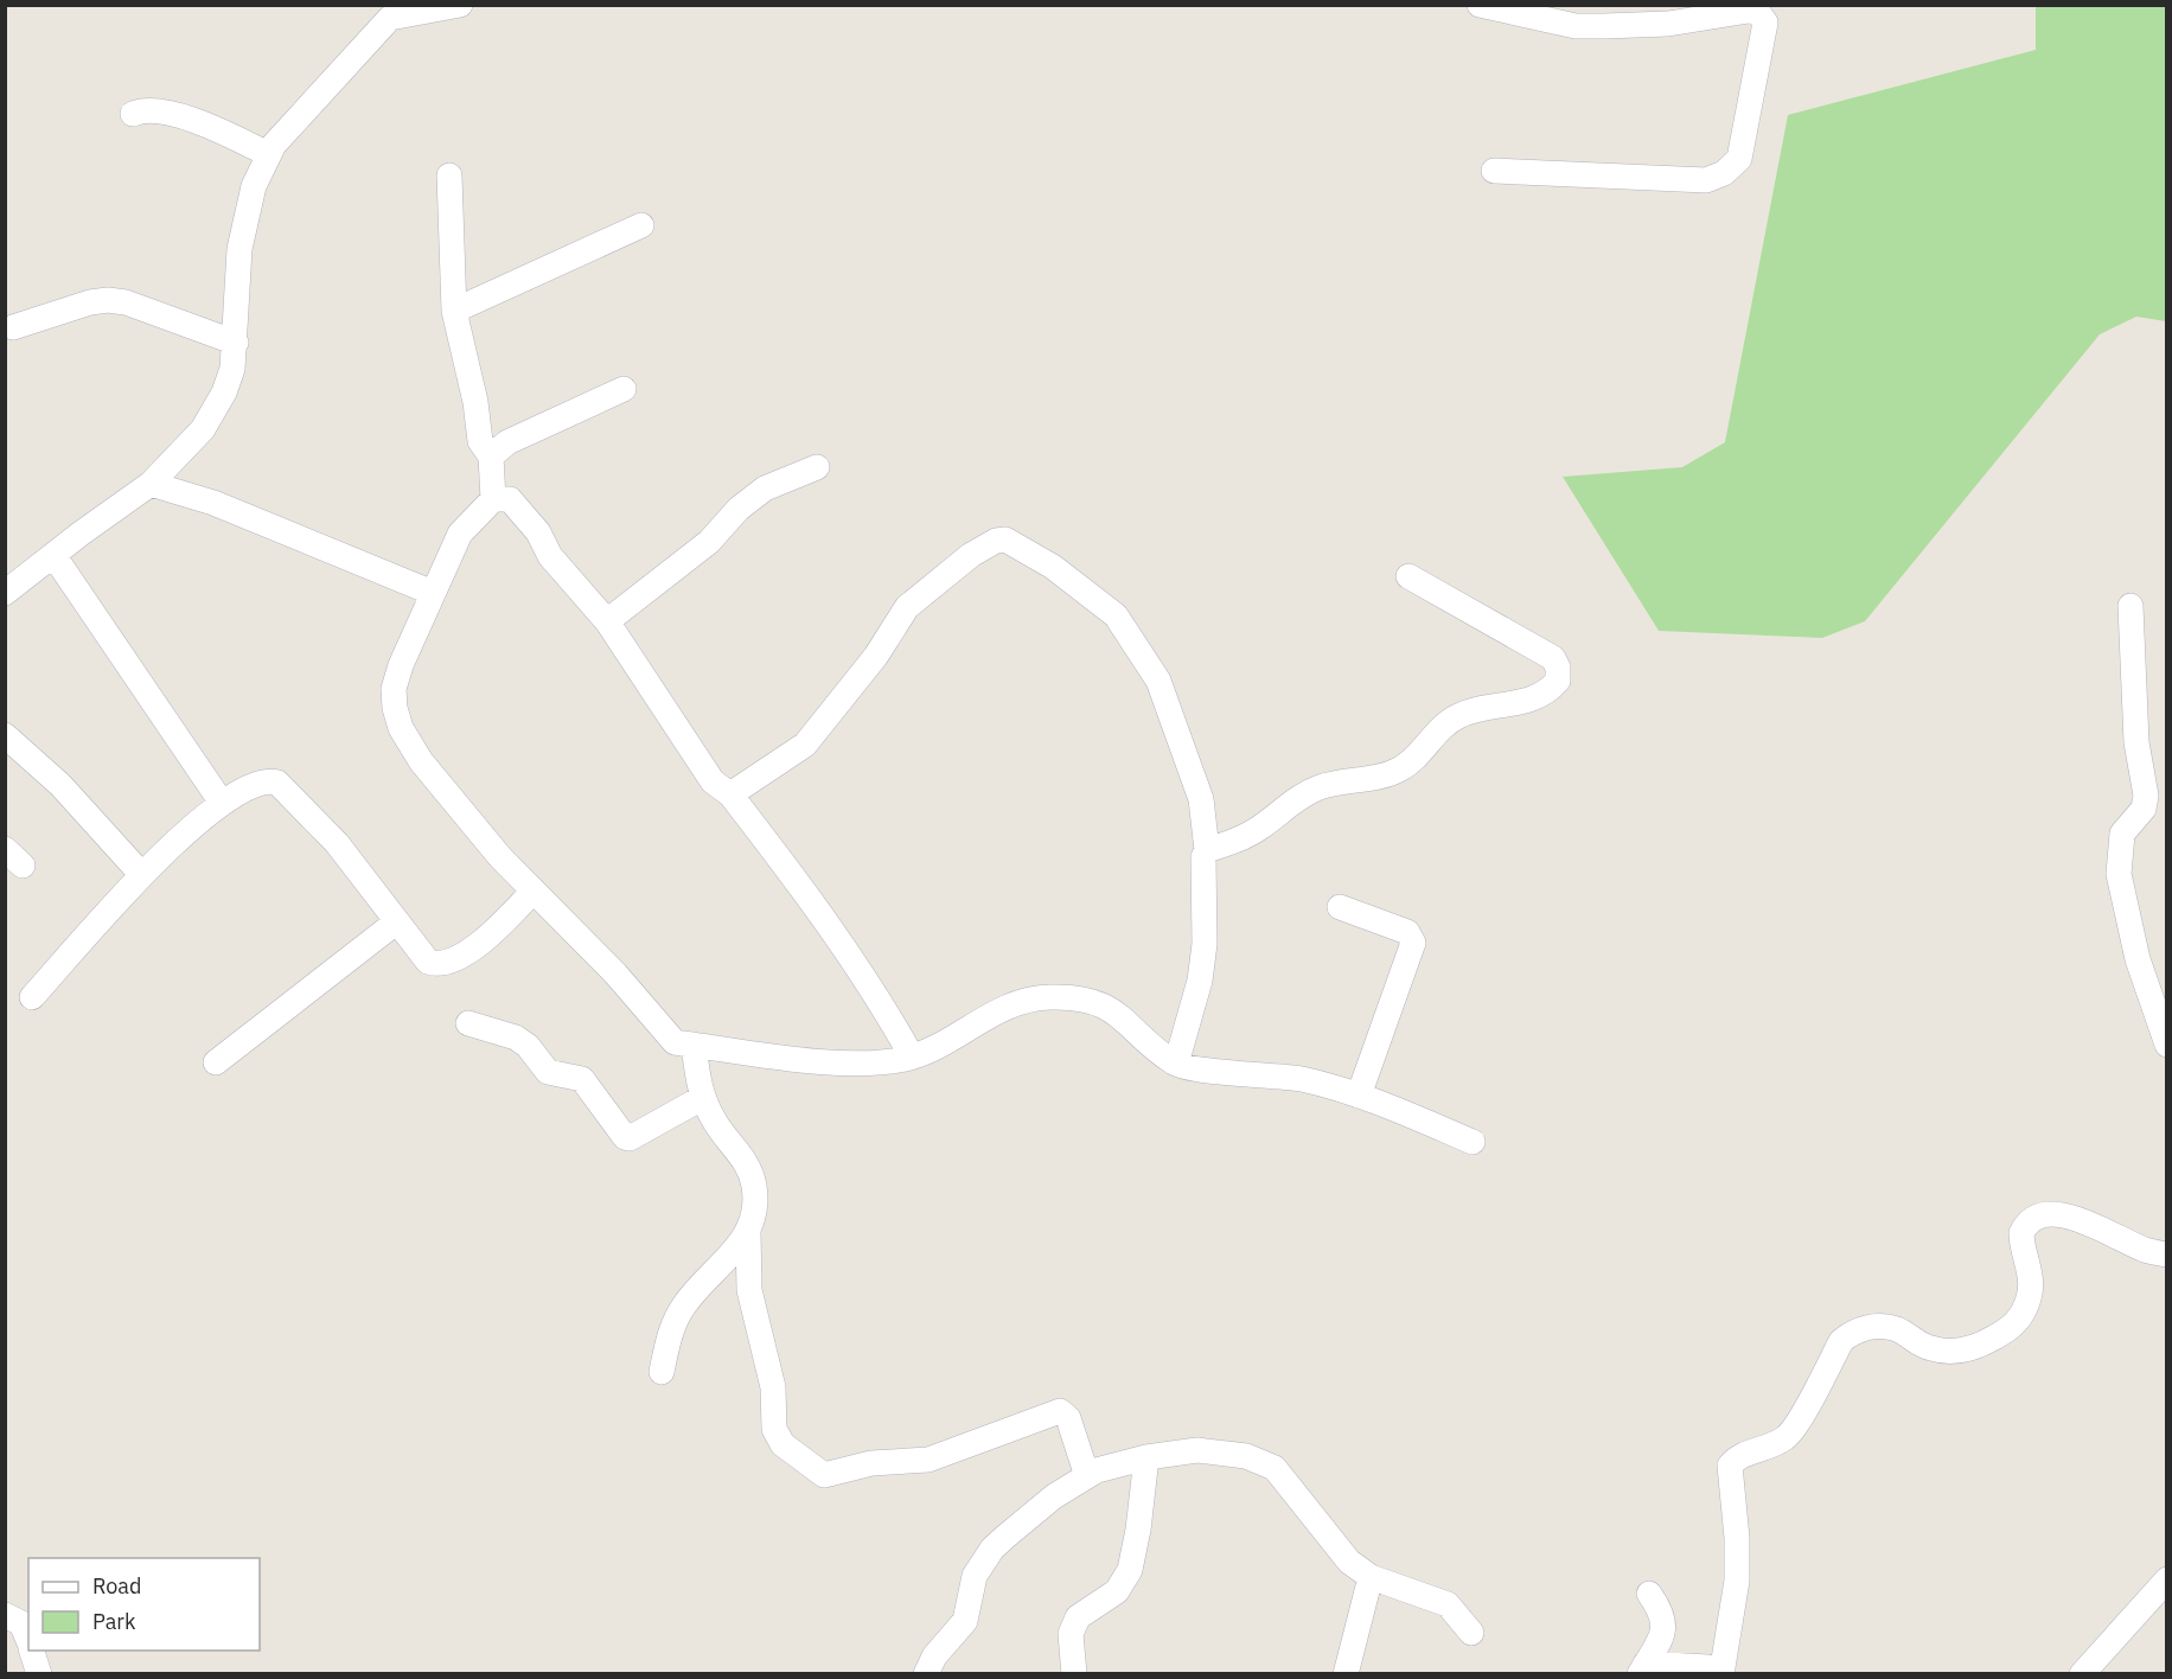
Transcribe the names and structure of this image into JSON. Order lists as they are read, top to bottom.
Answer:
{
  "legend": ["Road", "Park"]
}
